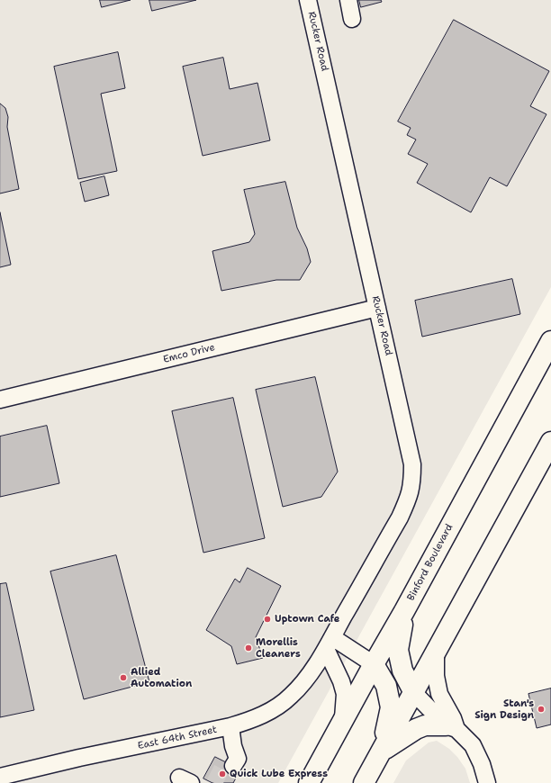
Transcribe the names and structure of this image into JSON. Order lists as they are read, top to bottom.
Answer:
{
  "streets": {
    "main road": ["Binford Boulevard"],
    "street": ["Rucker Road", "Emco Drive", "East 64th Street"]
  },
  "crossings": [
    ["Rucker Road", "Emco Drive"],
    ["Rucker Road", "East 64th Street"]
  ],
  "places": [
    "Uptown Cafe",
    "Morellis Cleaners",
    "Allied Automation",
    "Stan's Sign Design",
    "Quick Lube Express"
  ]
}
